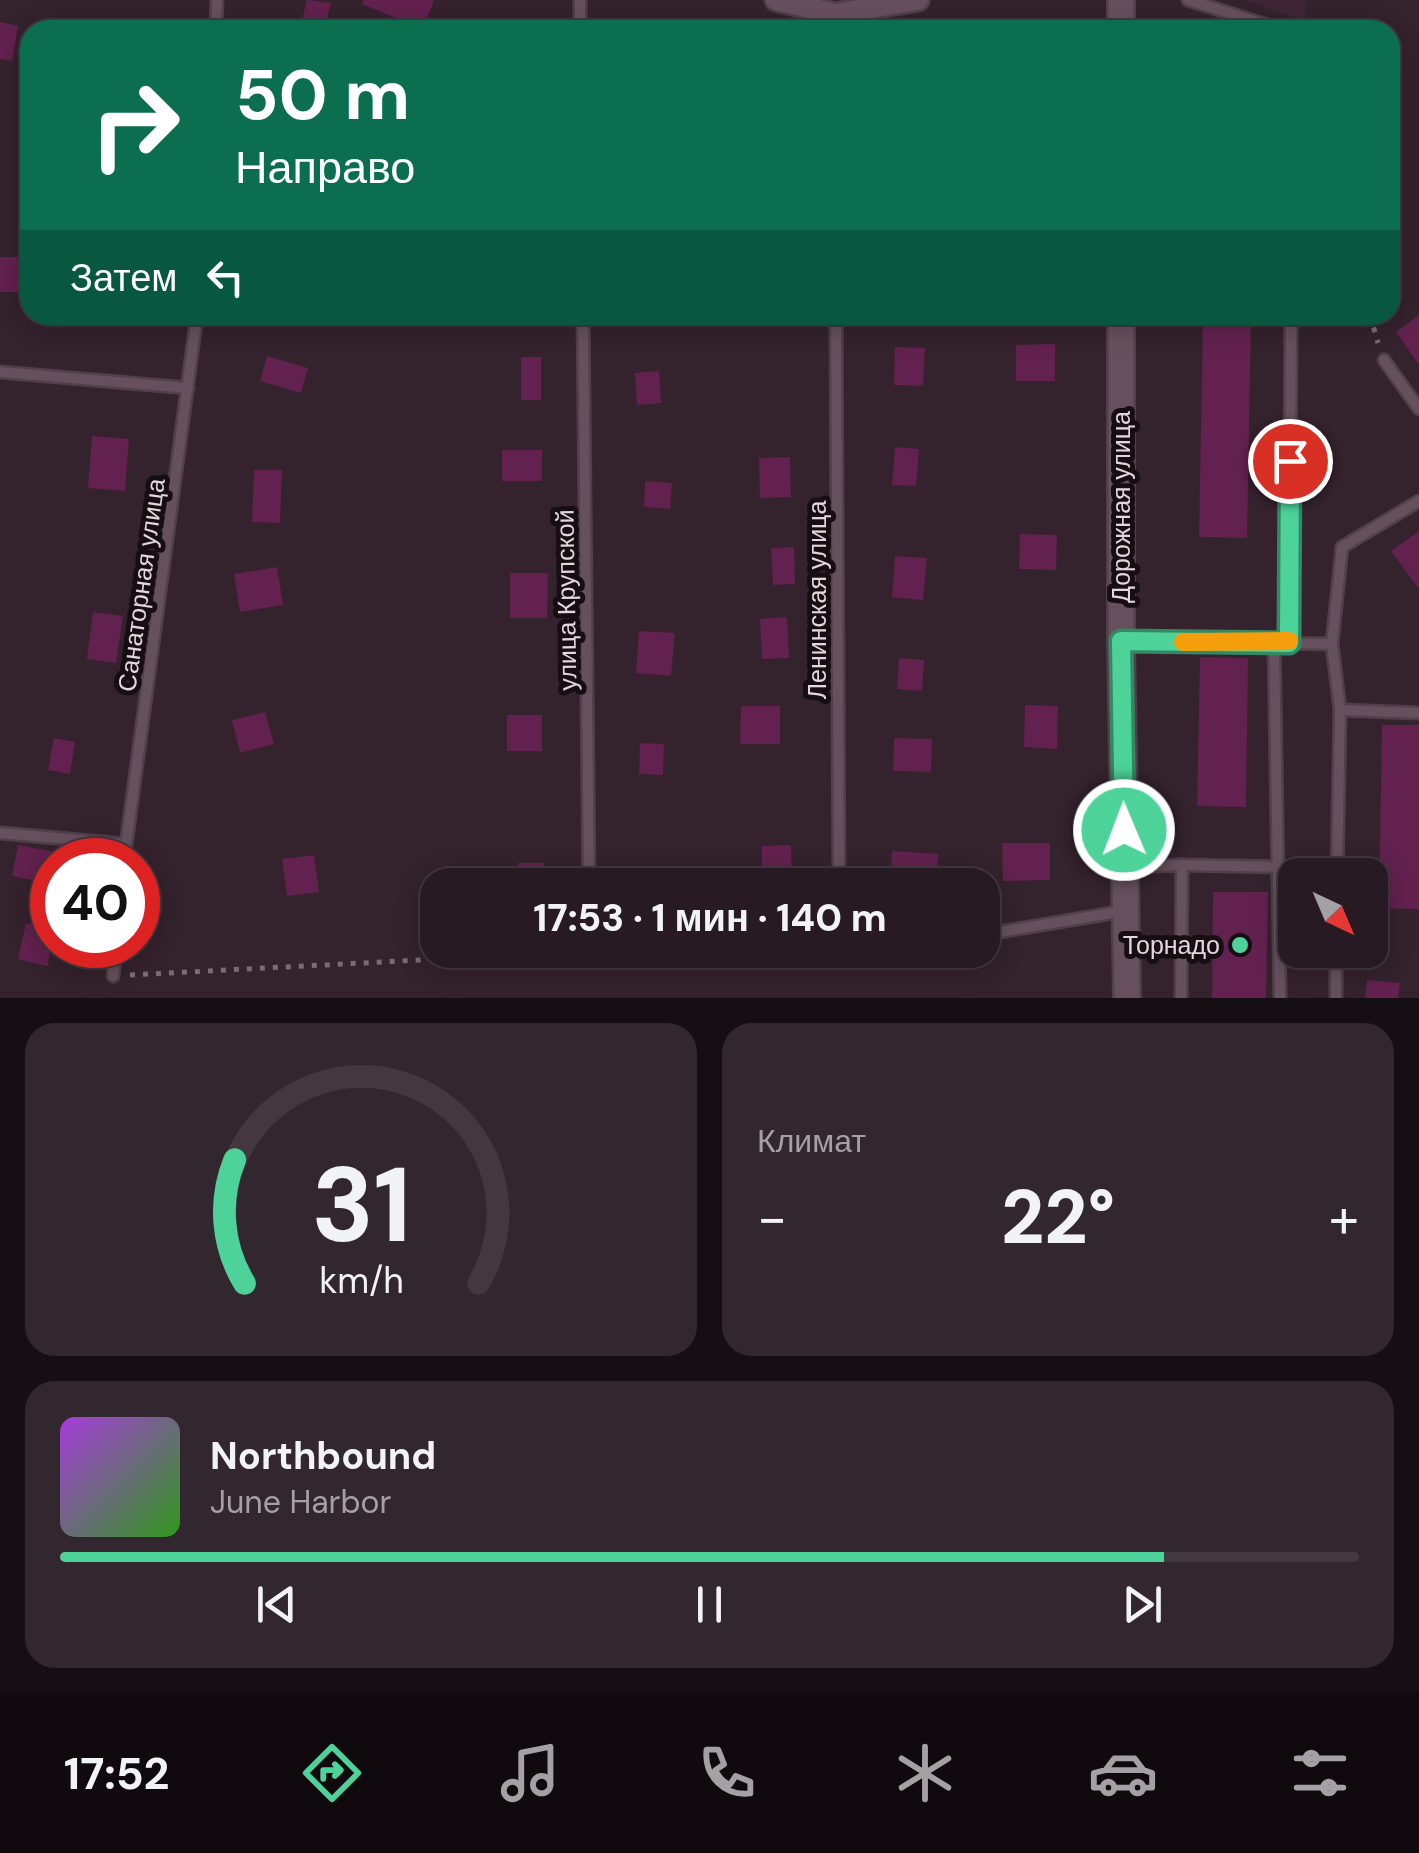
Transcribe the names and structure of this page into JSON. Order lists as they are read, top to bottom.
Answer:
{
  "streets": {
    "street": ["Дорожная улица"],
    "lane": ["Санаторная улица", "улица Крупской", "Ленинская улица"]
  },
  "places": ["Торнадо"],
  "north": "bottom right",
  "page": {
    "turn": ["50 m", "Направо"],
    "then": "Затем",
    "limit": "40",
    "trip": "17:53 · 1 мин · 140 m",
    "tile": "Климат",
    "heat": ["−", "22°", "+"],
    "song": ["Northbound", "June Harbor"],
    "tabs": "17:52",
    "gauge": ["31", "km/h"]
  }
}
